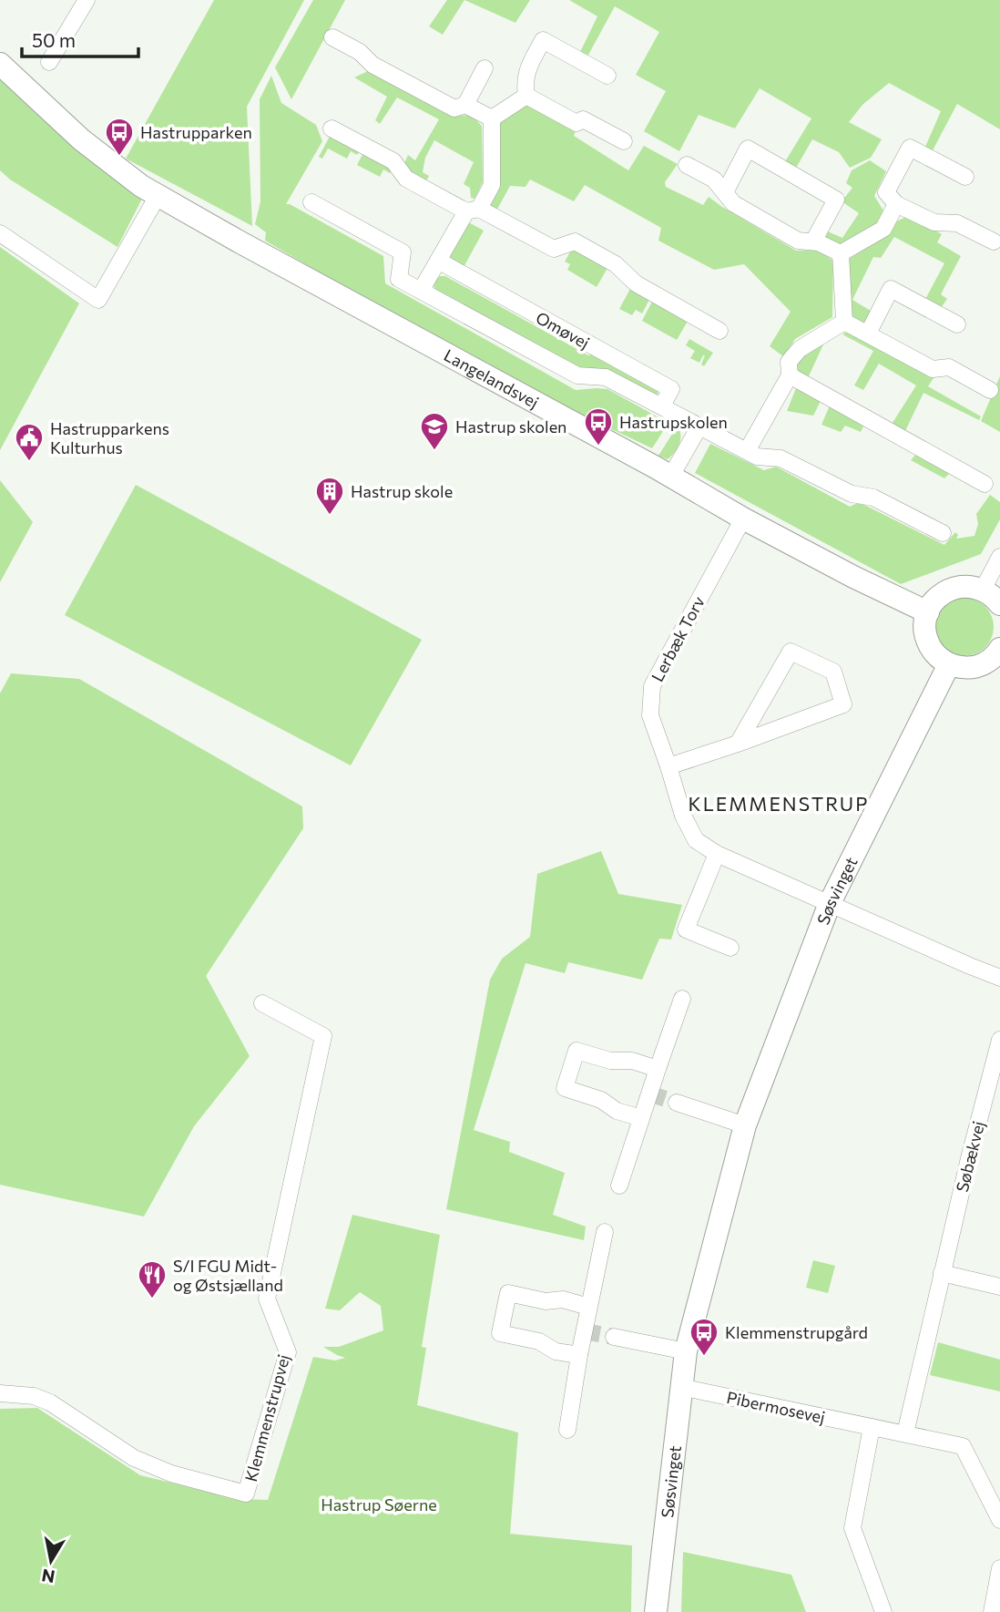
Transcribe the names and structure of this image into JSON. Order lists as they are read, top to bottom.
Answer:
{
  "streets": {
    "street": [
      "Omøvej",
      "Langelandsvej",
      "Lerbæk Torv",
      "Søsvinget",
      "Søbækvej",
      "Pibermosevej",
      "Klemmenstrupvej"
    ]
  },
  "crossings": [
    ["Langelandsvej", "Lerbæk Torv"],
    ["Lerbæk Torv", "Søsvinget"],
    ["Søsvinget", "Pibermosevej"],
    ["Søbækvej", "Pibermosevej"]
  ],
  "districts": ["KLEMMENSTRUP"],
  "parks": ["Hastrup Søerne"],
  "places": {
    "bus stop": ["Hastrupparken", "Hastrupskolen", "Klemmenstrupgård"],
    "school or university": ["Hastrup skolen"],
    "public building": ["Hastrupparkens Kulturhus"],
    "building": ["Hastrup skole"],
    "restaurant": ["S/I FGU Midt- og Østsjælland"]
  },
  "scale_bar": "50 m",
  "north": "bottom"
}
